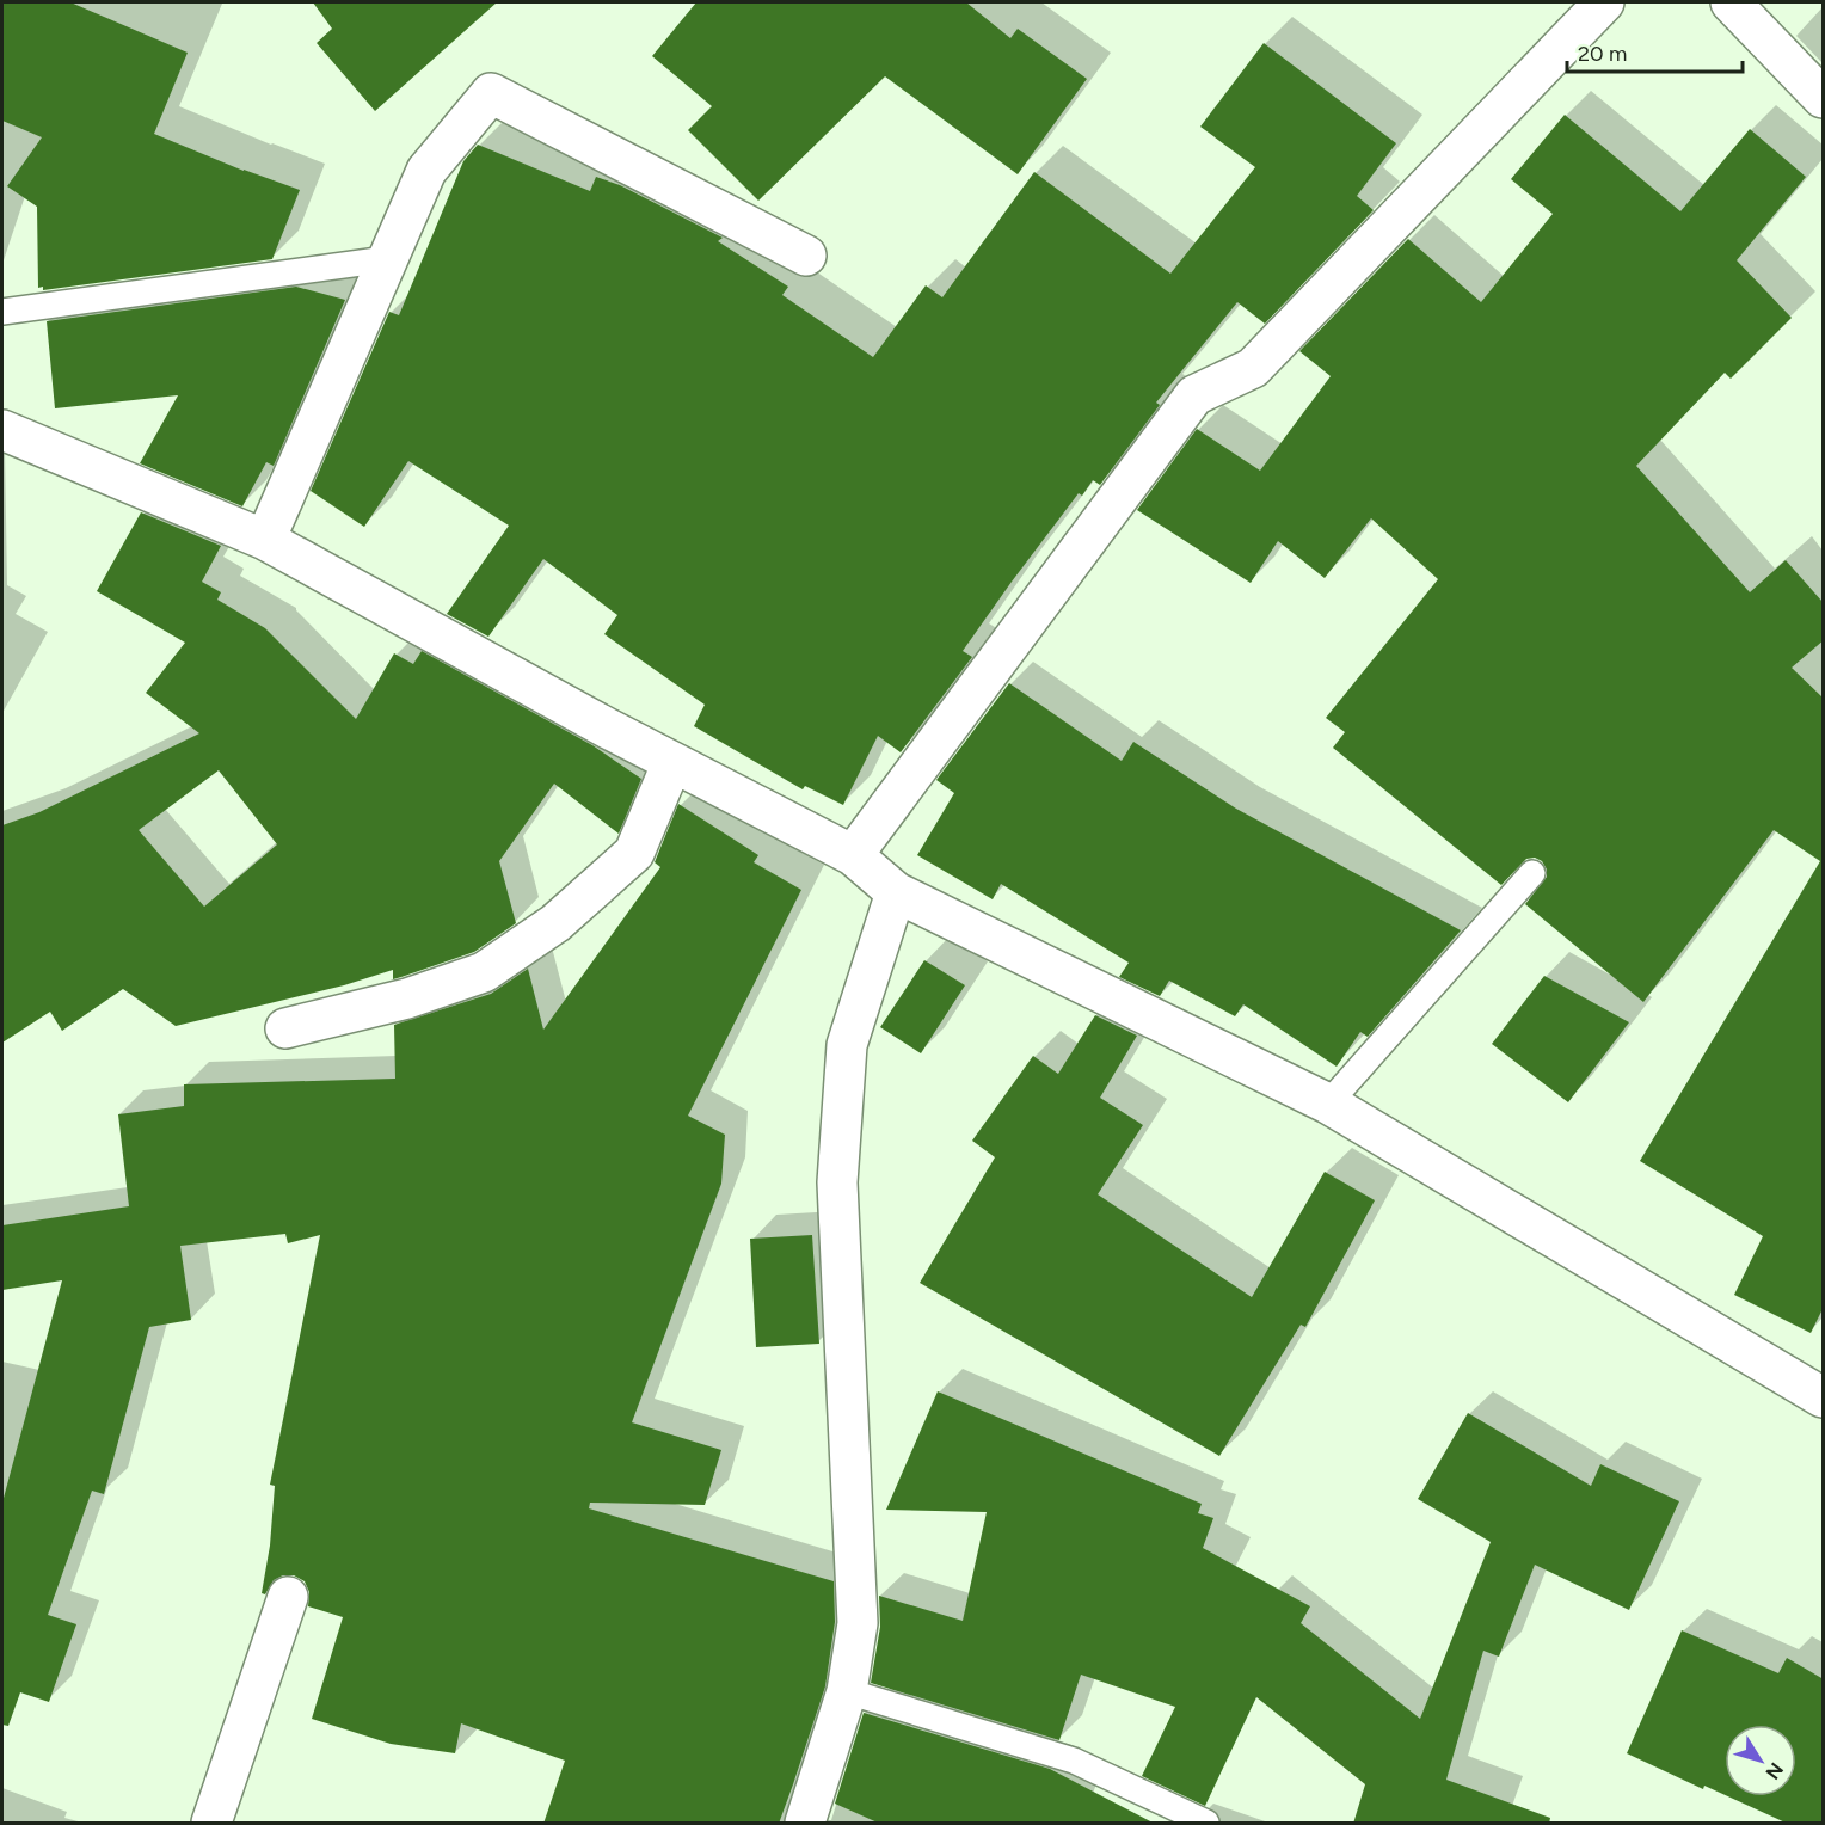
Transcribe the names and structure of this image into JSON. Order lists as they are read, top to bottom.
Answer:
{
  "scale_bar": "20 m",
  "north": "bottom right"
}
